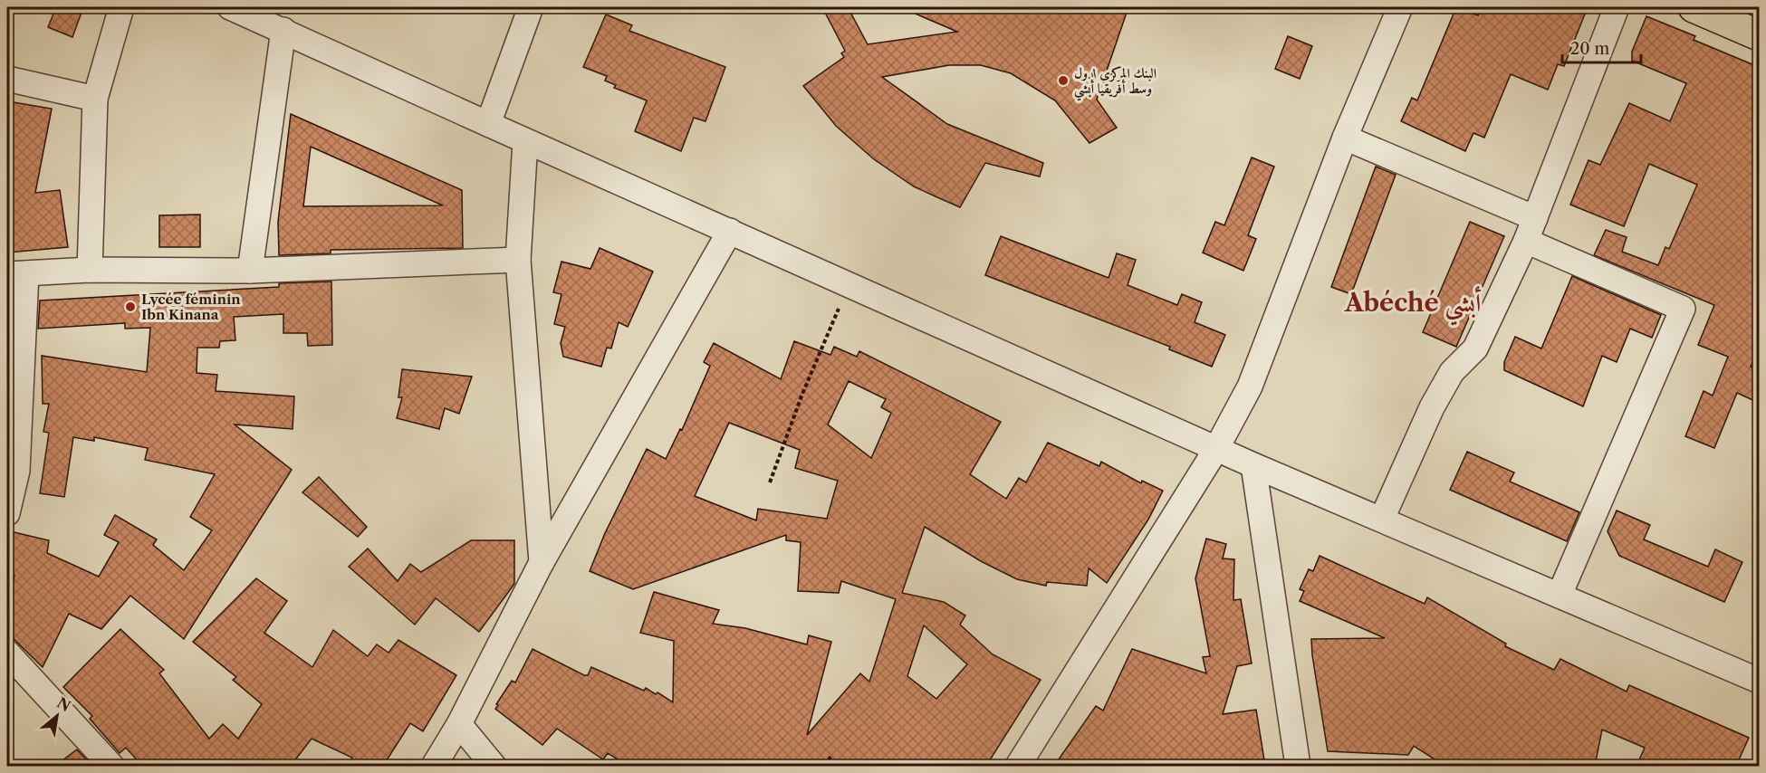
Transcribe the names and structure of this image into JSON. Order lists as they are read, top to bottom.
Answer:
{
  "districts": ["Abéché أبشي"],
  "places": ["البنك المركزي لدول وسط أفريقيا أبشي", "Lycée féminin Ibn Kinana"],
  "scale_bar": "20 m",
  "north": "top right"
}
